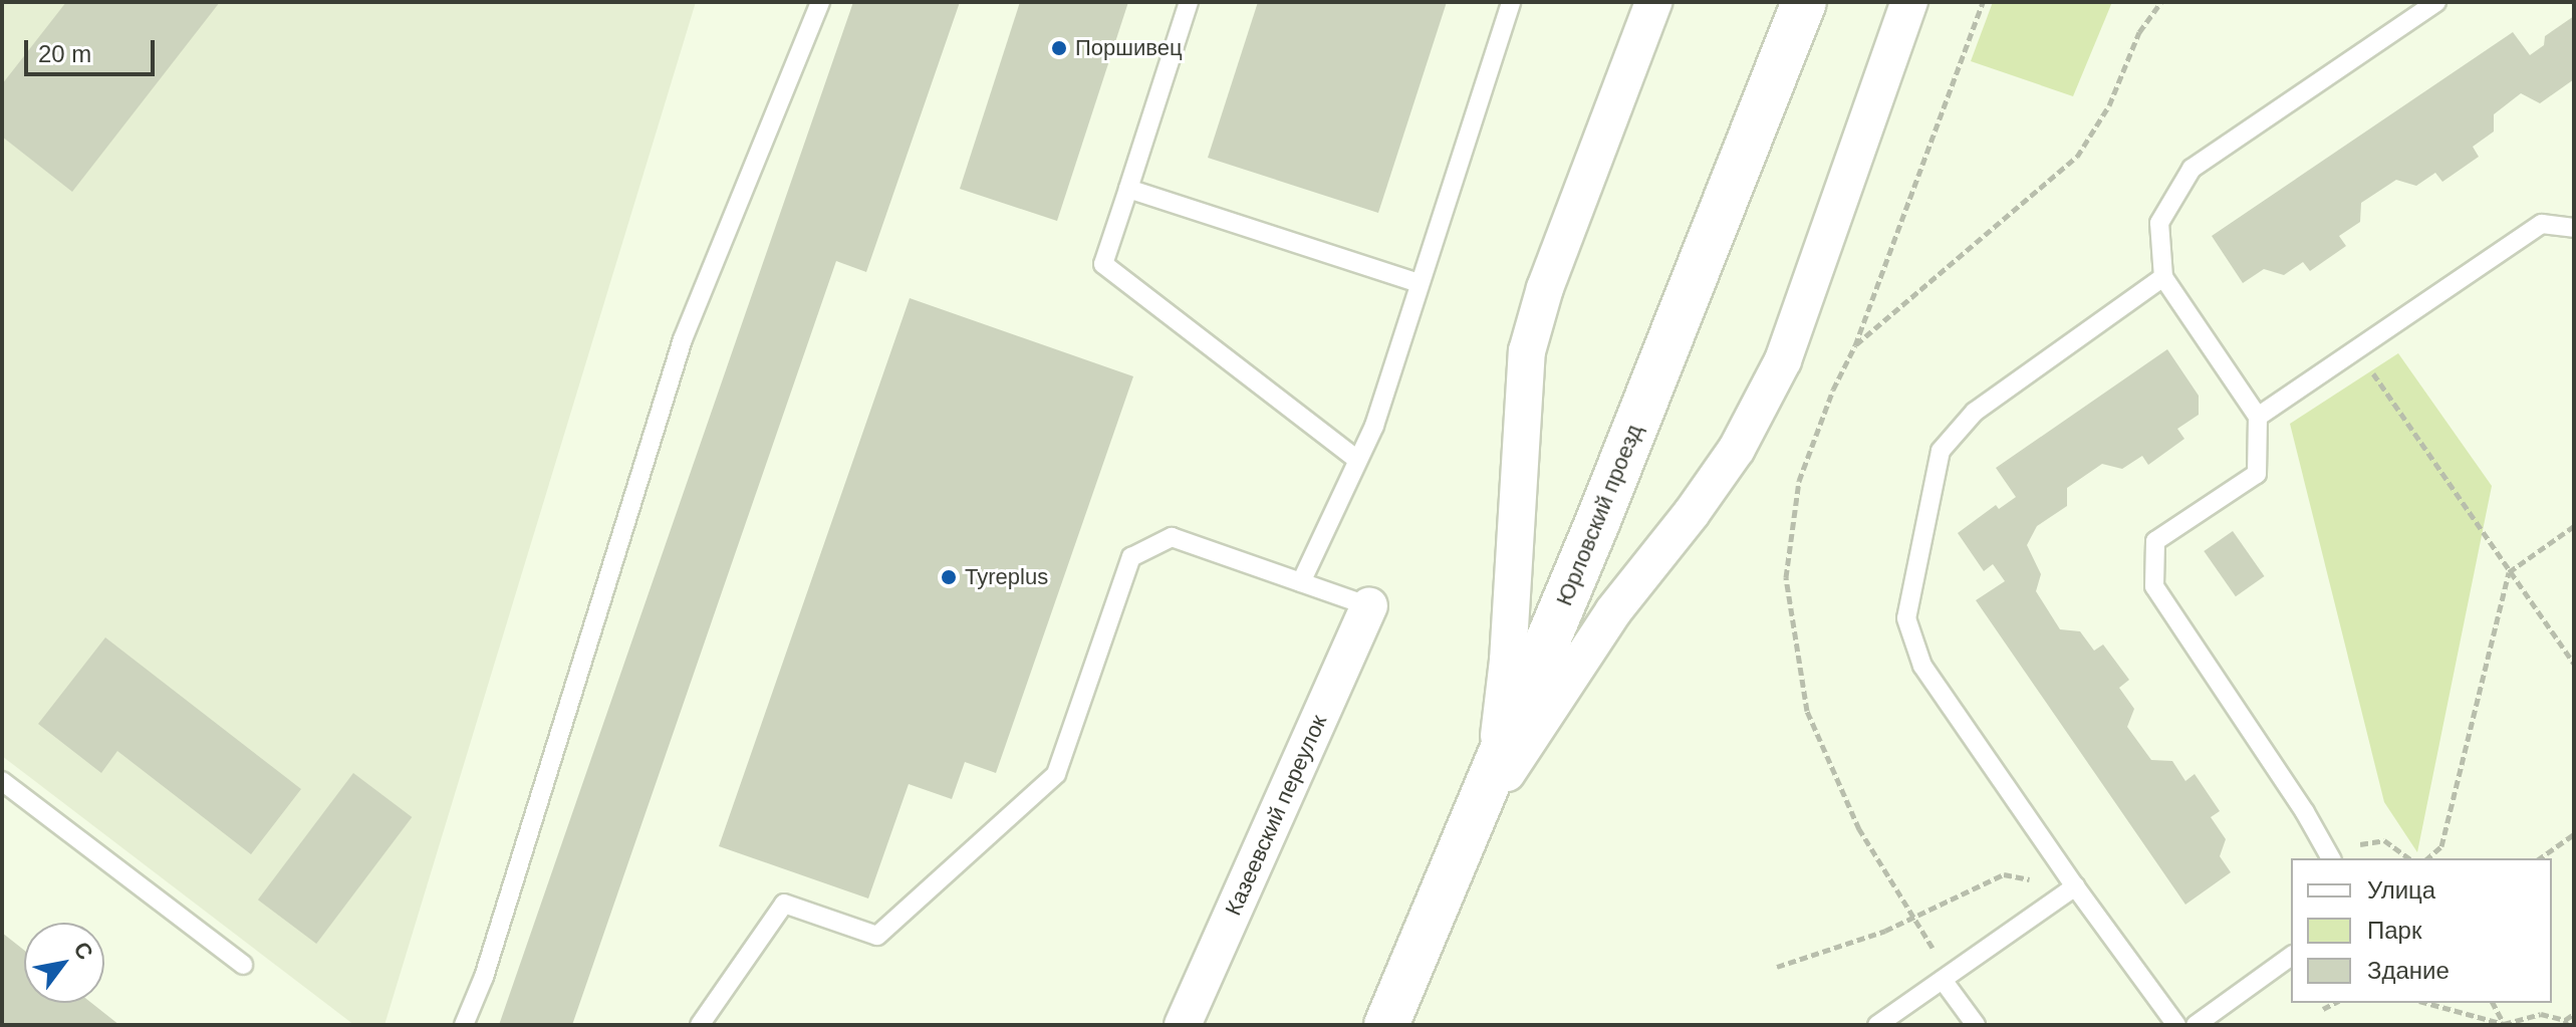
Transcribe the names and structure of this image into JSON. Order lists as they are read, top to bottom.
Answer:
{
  "streets": {
    "main road": ["Юрловский проезд"],
    "street": ["Казеевский переулок"]
  },
  "places": ["Поршивец", "Tyreplus"],
  "legend": ["Улица", "Парк", "Здание"],
  "scale_bar": "20 m",
  "north": "top right"
}
